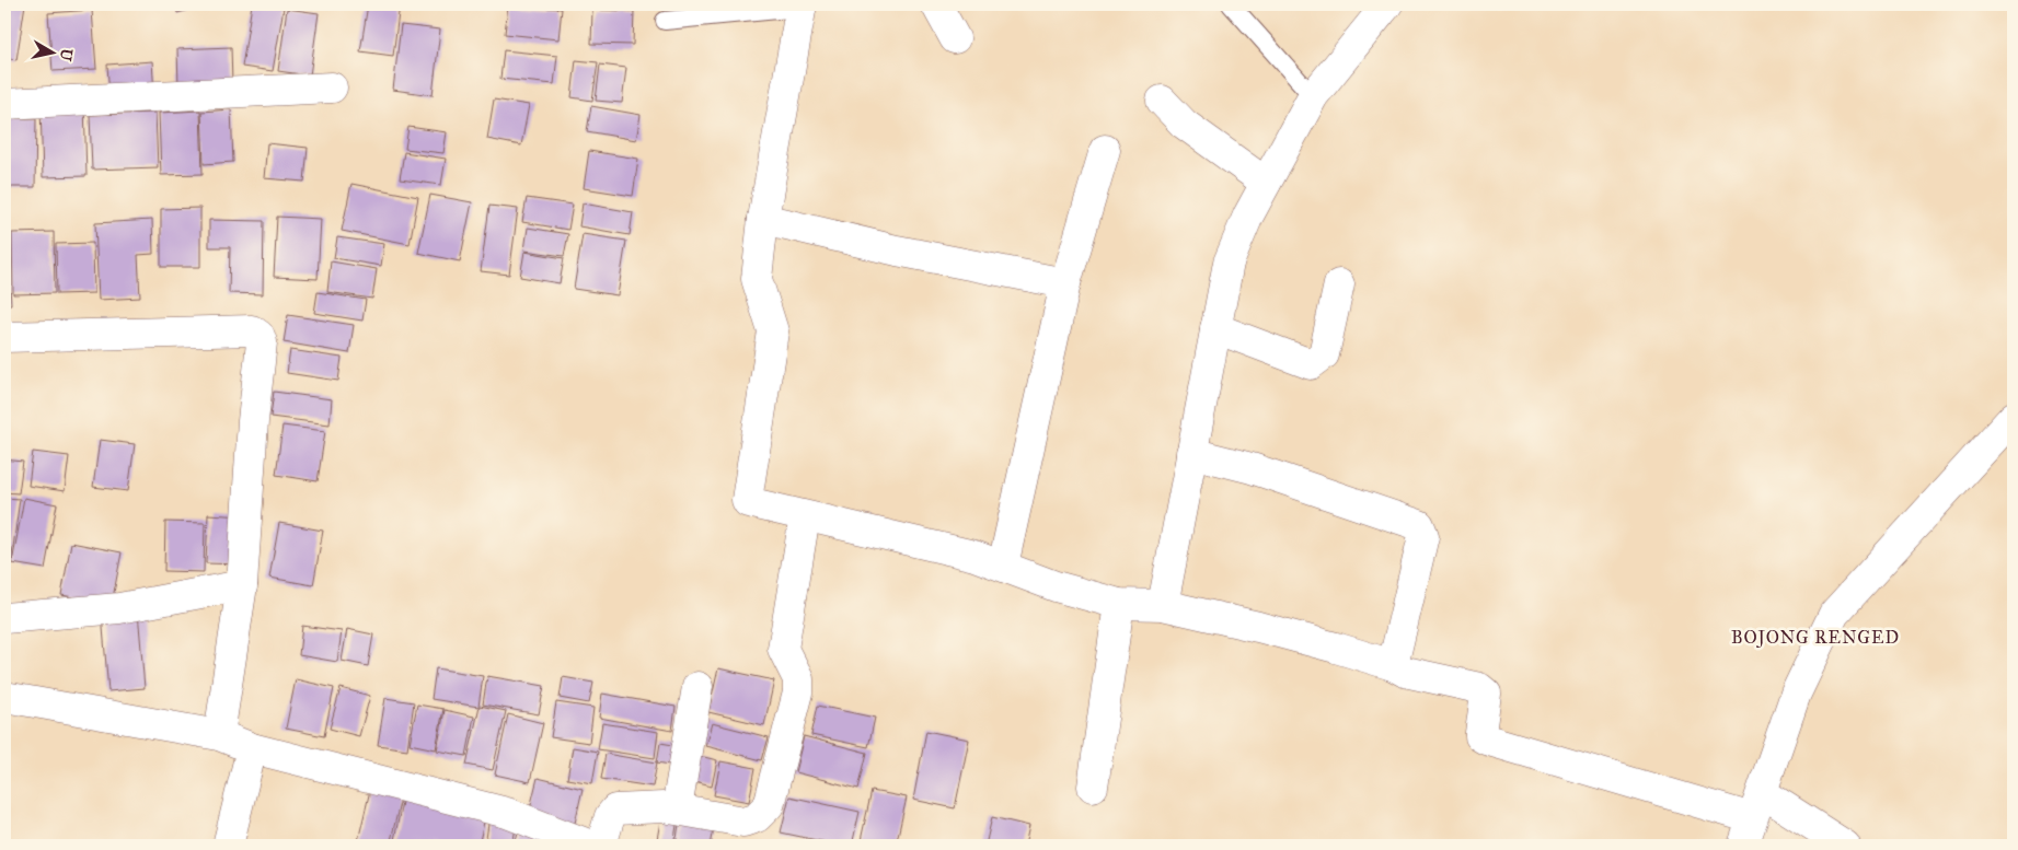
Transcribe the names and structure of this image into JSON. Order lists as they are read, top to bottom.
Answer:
{
  "districts": ["BOJONG RENGED"],
  "north": "right"
}
